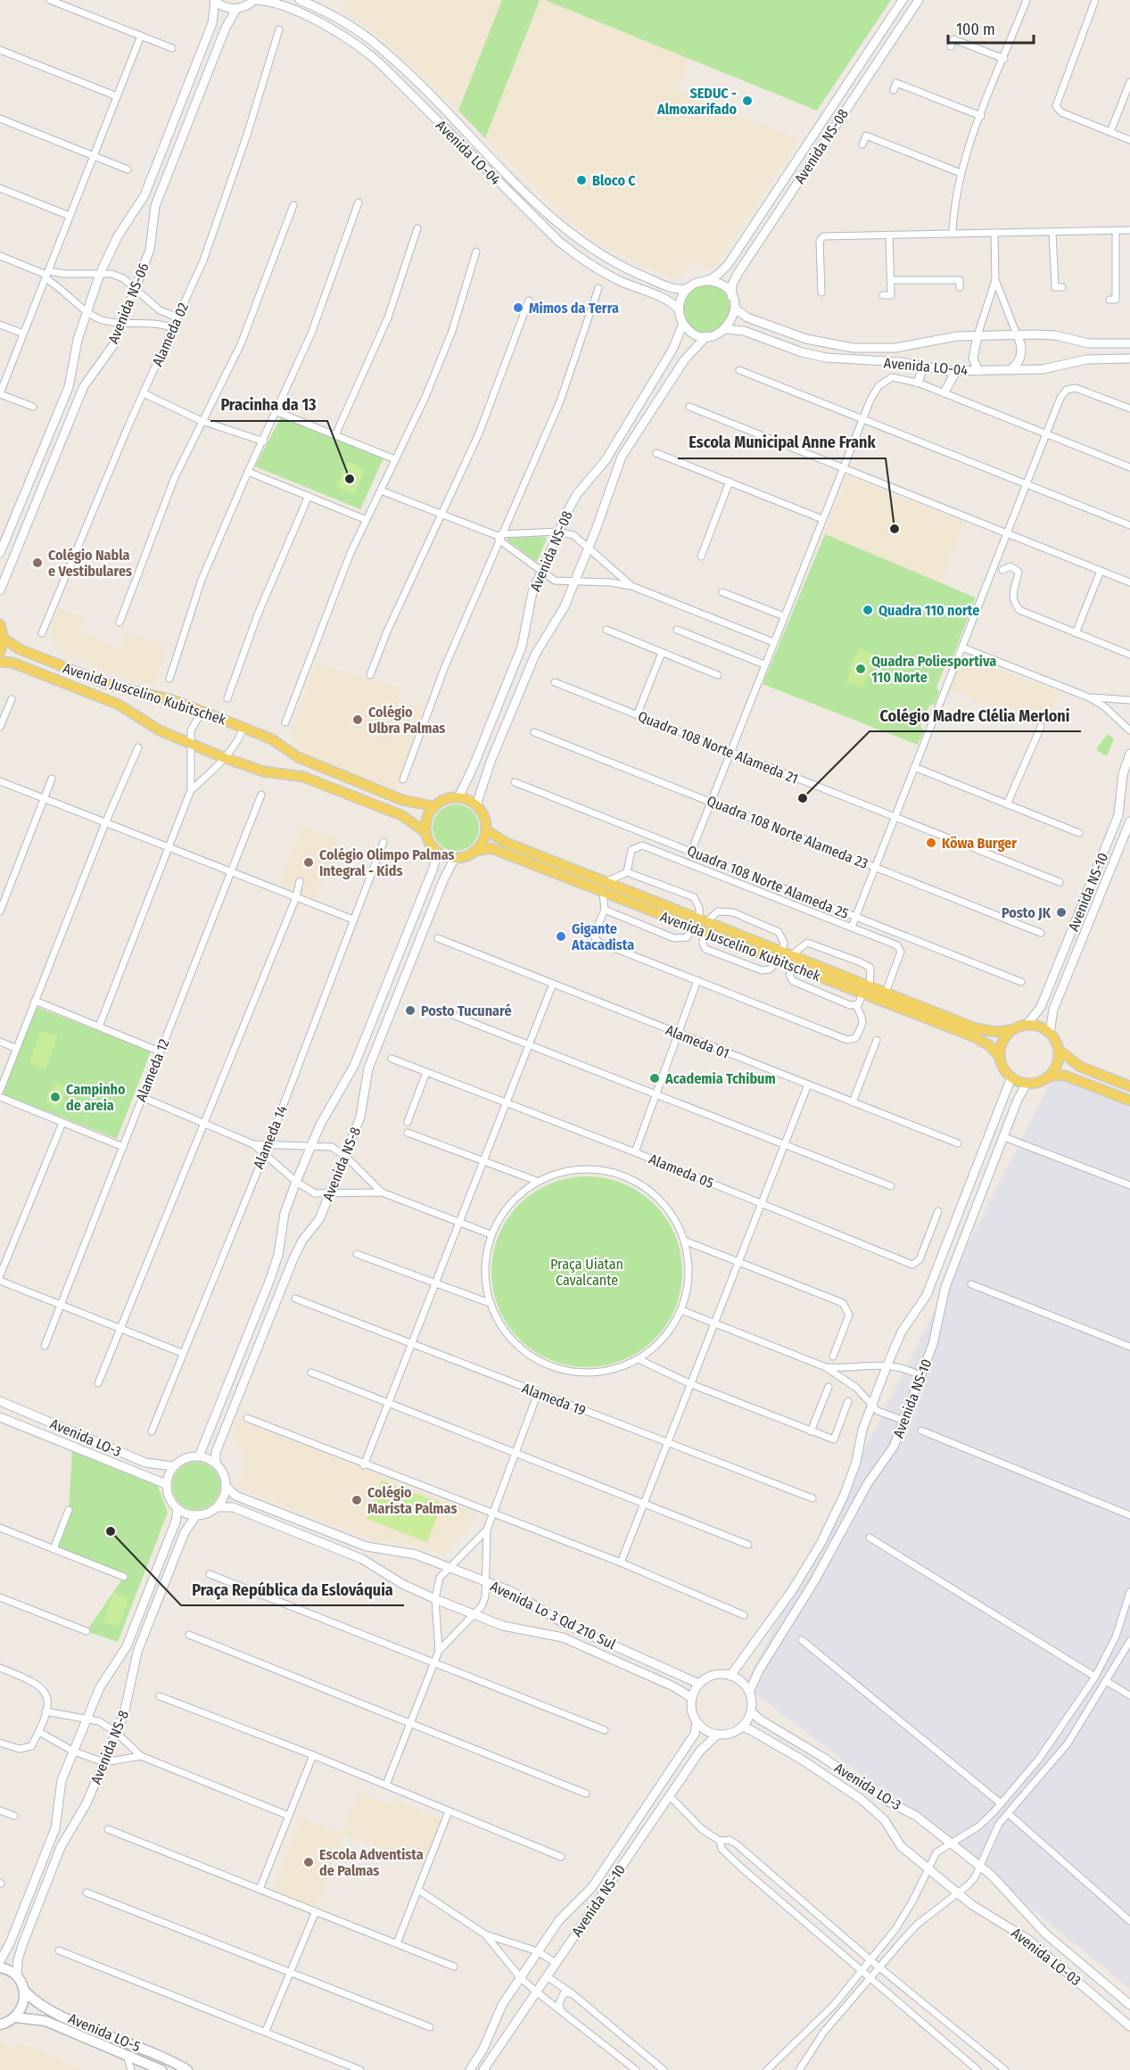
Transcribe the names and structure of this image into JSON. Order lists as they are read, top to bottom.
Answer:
{
  "streets": {
    "main road": ["Avenida Juscelino Kubitschek", "Avenida LO-5"],
    "street": [
      "Avenida NS-08",
      "Avenida LO-04",
      "Avenida NS-06",
      "Alameda 02",
      "Quadra 108 Norte Alameda 21",
      "Quadra 108 Norte Alameda 23",
      "Quadra 108 Norte Alameda 25",
      "Avenida NS-10",
      "Alameda 01",
      "Alameda 12",
      "Alameda 14",
      "Avenida NS-8",
      "Alameda 05",
      "Alameda 19",
      "Avenida LO-3",
      "Avenida Lo 3 Qd 210 Sul",
      "Avenida LO-03"
    ]
  },
  "crossings": [
    ["Avenida NS-08", "Avenida LO-04"],
    ["Avenida NS-08", "Avenida Juscelino Kubitschek"],
    ["Avenida NS-08", "Avenida NS-8"],
    ["Avenida Juscelino Kubitschek", "Avenida NS-10"],
    ["Avenida Juscelino Kubitschek", "Avenida NS-8"],
    ["Avenida NS-10", "Avenida LO-3"],
    ["Avenida NS-10", "Avenida Lo 3 Qd 210 Sul"],
    ["Avenida NS-8", "Avenida LO-3"],
    ["Avenida NS-8", "Avenida Lo 3 Qd 210 Sul"],
    ["Avenida LO-3", "Avenida Lo 3 Qd 210 Sul"],
    ["Avenida LO-3", "Avenida LO-03"]
  ],
  "parks": ["Praça Uiatan Cavalcante"],
  "places": [
    "SEDUC - Almoxarifado",
    "Bloco C",
    "Mimos da Terra",
    "Pracinha da 13",
    "Escola Municipal Anne Frank",
    "Colégio Nabla e Vestibulares",
    "Quadra 110 norte",
    "Quadra Poliesportiva 110 Norte",
    "Colégio Ulbra Palmas",
    "Colégio Madre Clélia Merloni",
    "Köwa Burger",
    "Colégio Olimpo Palmas Integral - Kids",
    "Posto JK",
    "Gigante Atacadista",
    "Posto Tucunaré",
    "Academia Tchibum",
    "Campinho de areia",
    "Colégio Marista Palmas",
    "Praça República da Eslováquia",
    "Escola Adventista de Palmas"
  ],
  "scale_bar": "100 m"
}
